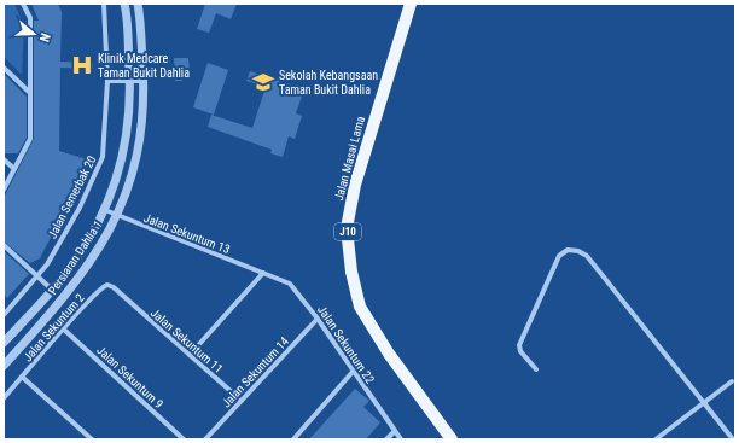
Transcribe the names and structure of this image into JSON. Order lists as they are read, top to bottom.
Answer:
{
  "streets": {
    "main road": ["Jalan Masai Lama", "J10"],
    "street": [
      "Jalan Semerbak 20",
      "Jalan Sekuntum 13",
      "Persiaran Dahlia 1",
      "Jalan Sekuntum 2",
      "Jalan Sekuntum 11",
      "Jalan Sekuntum 22",
      "Jalan Sekuntum 14",
      "Jalan Sekuntum 9"
    ]
  },
  "crossings": [
    ["Jalan Sekuntum 13", "Persiaran Dahlia 1"],
    ["Jalan Sekuntum 13", "Jalan Sekuntum 22"],
    ["Jalan Sekuntum 2", "Jalan Sekuntum 11"],
    ["Jalan Sekuntum 2", "Jalan Sekuntum 9"],
    ["Jalan Sekuntum 11", "Jalan Sekuntum 14"],
    ["Jalan Sekuntum 22", "Jalan Sekuntum 14"]
  ],
  "places": {
    "hospital": ["Klinik Medcare Taman Bukit Dahlia"],
    "school or university": ["Sekolah Kebangsaan Taman Bukit Dahlia"]
  },
  "north": "right"
}
